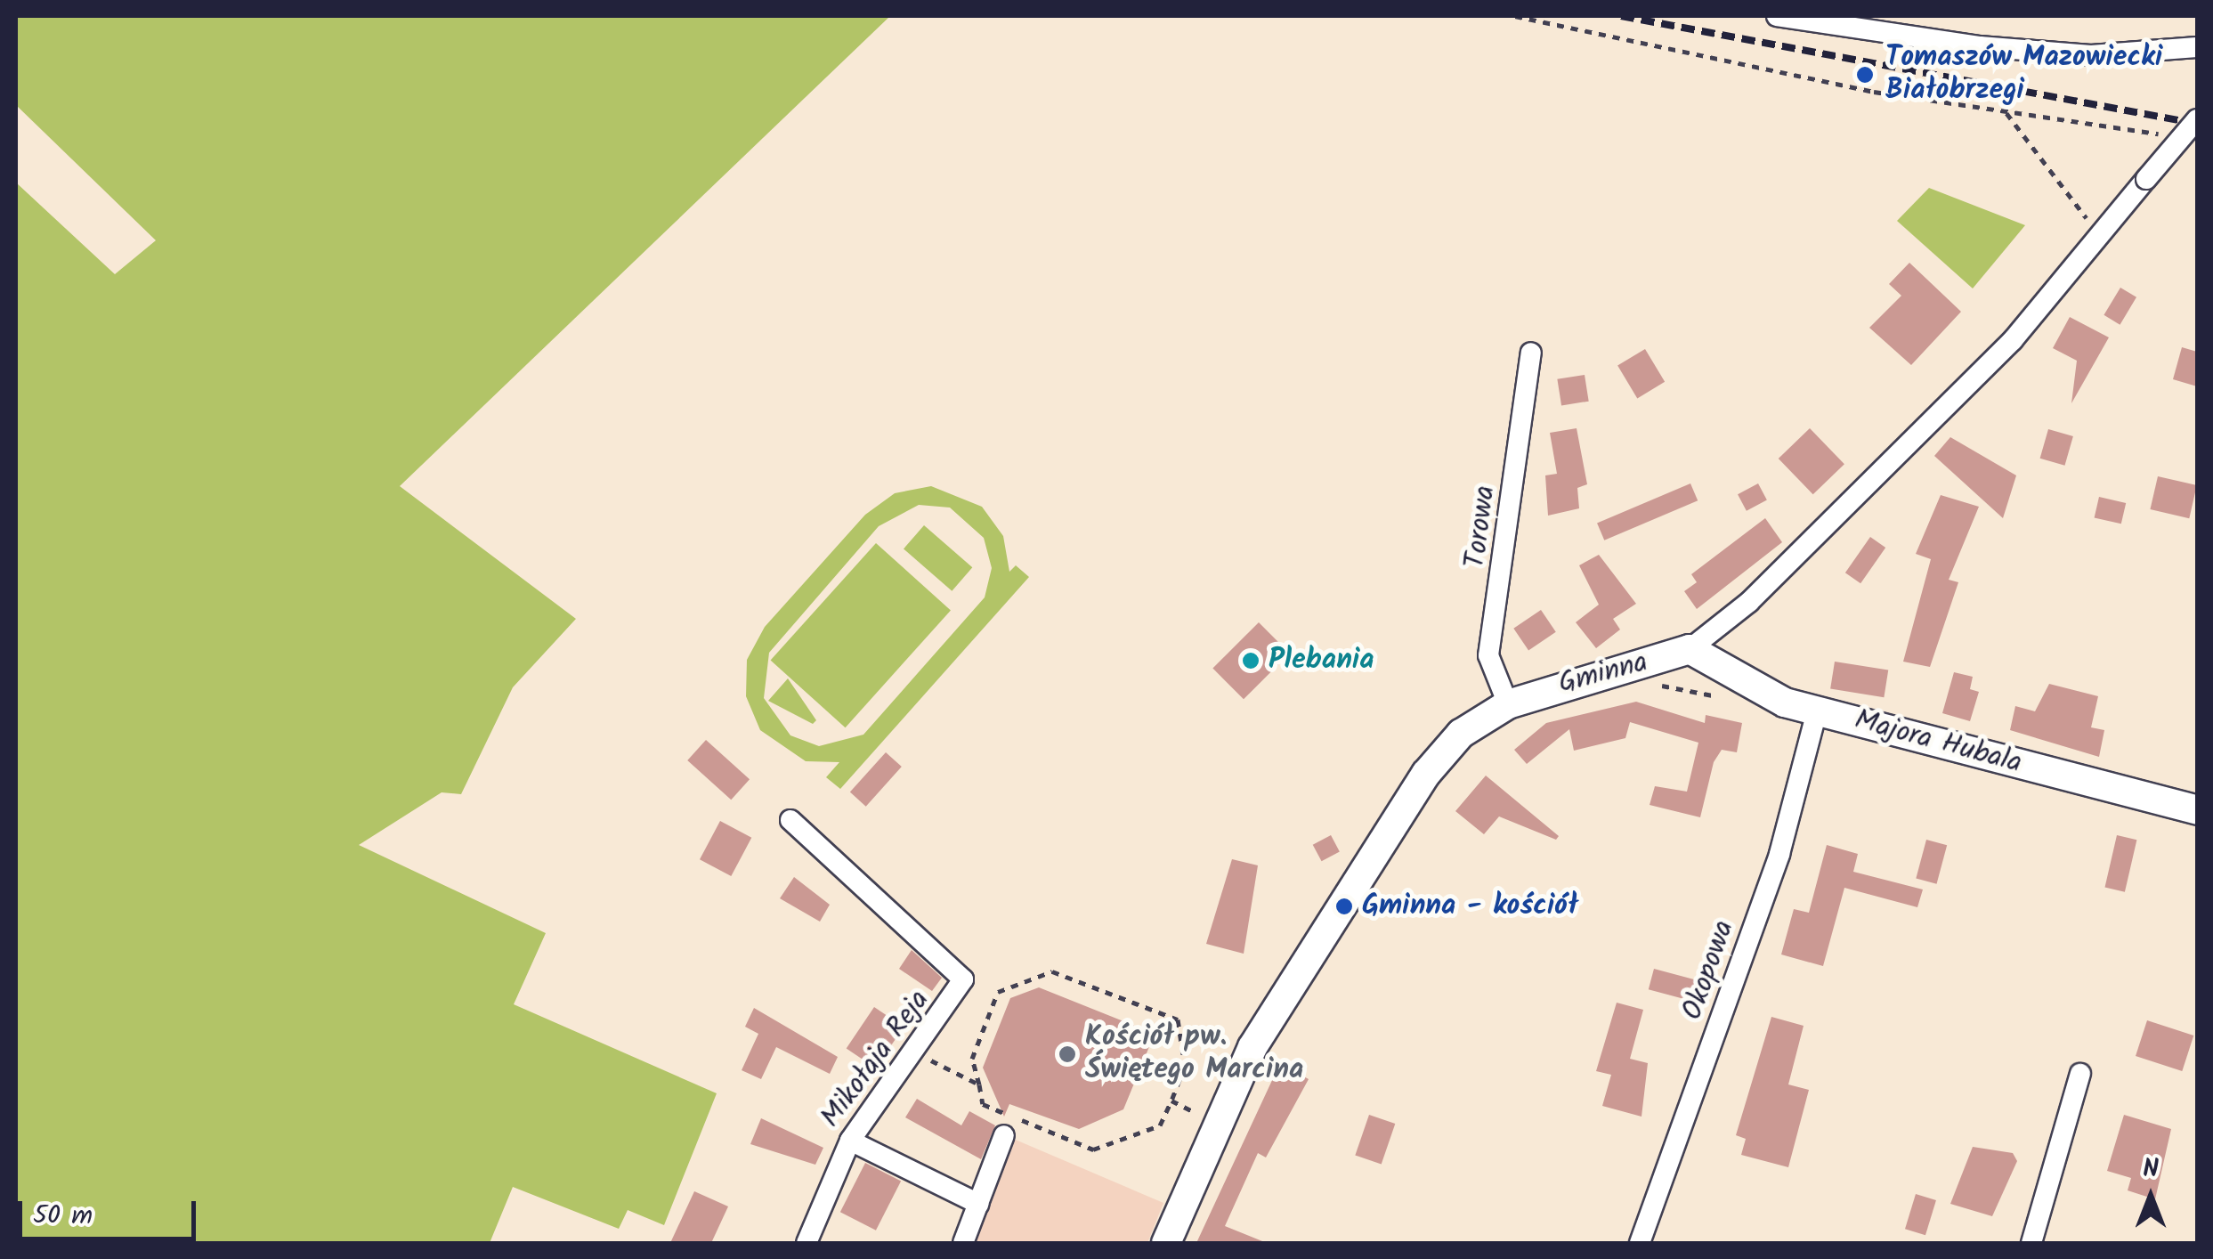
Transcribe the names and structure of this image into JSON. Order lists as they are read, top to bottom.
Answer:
{
  "streets": {
    "street": [
      "Torowa",
      "Gminna",
      "Majora Hubala",
      "Okopowa",
      "Mikołaja Reja"
    ]
  },
  "crossings": [
    ["Torowa", "Gminna"],
    ["Gminna", "Majora Hubala"],
    ["Majora Hubala", "Okopowa"]
  ],
  "places": [
    "Tomaszów Mazowiecki Białobrzegi",
    "Plebania",
    "Gminna - kościół",
    "Kościół pw. Świętego Marcina"
  ],
  "scale_bar": "50 m",
  "north": "top"
}
